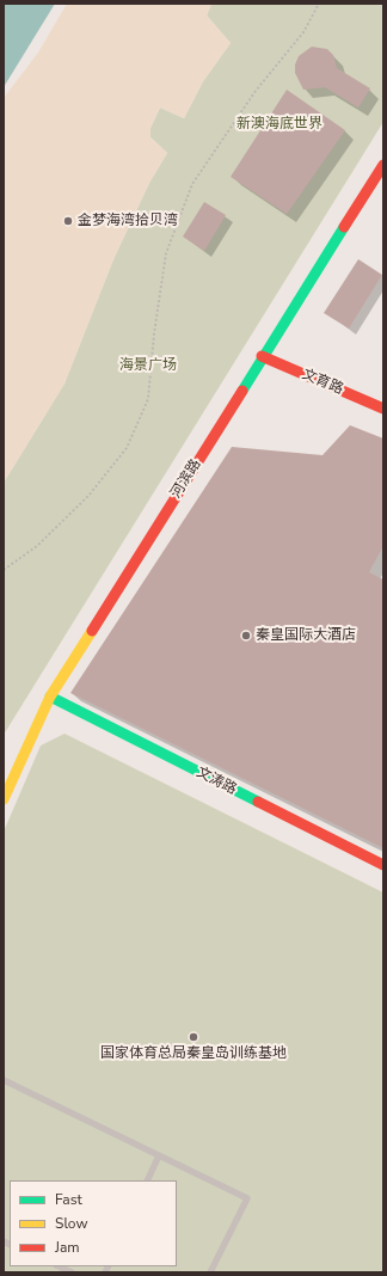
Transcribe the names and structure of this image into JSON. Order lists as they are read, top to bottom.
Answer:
{
  "streets": {
    "street": ["文育路", "河滨路", "文涛路"]
  },
  "crossings": [
    ["文育路", "河滨路"],
    ["河滨路", "文涛路"]
  ],
  "parks": ["新澳海底世界", "海景广场"],
  "places": ["金梦海湾拾贝湾", "秦皇国际大酒店", "国家体育总局秦皇岛训练基地"],
  "legend": ["Fast", "Slow", "Jam"]
}
